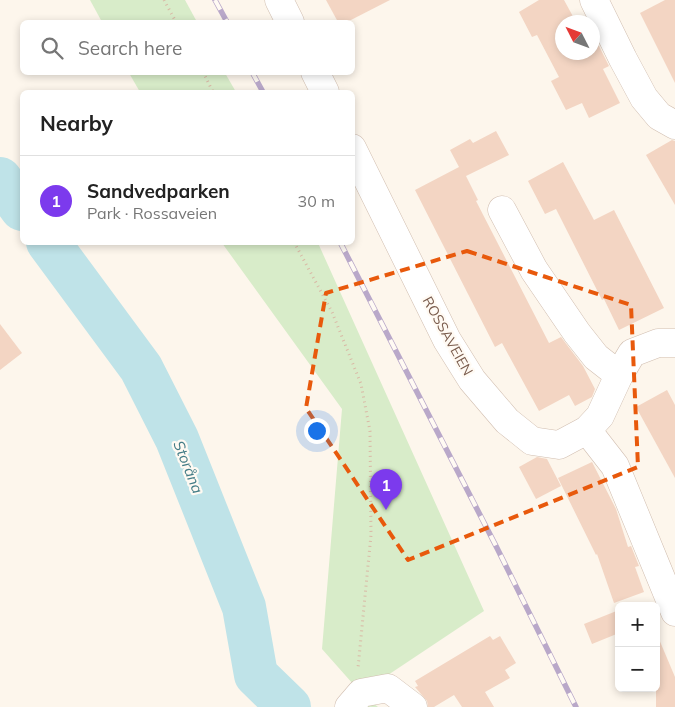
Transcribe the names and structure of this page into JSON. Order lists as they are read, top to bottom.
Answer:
{
  "streets": {
    "street": ["ROSSAVEIEN"]
  },
  "water": ["Storåna"],
  "north": "top left",
  "page": {
    "search": "Search here",
    "heading": "Nearby",
    "list": [
      {
        "mark": "1",
        "name": "Sandvedparken",
        "note": "Park · Rossaveien",
        "value": "30 m"
      }
    ],
    "pins": "1",
    "map_buttons": ["+", "−"]
  }
}
